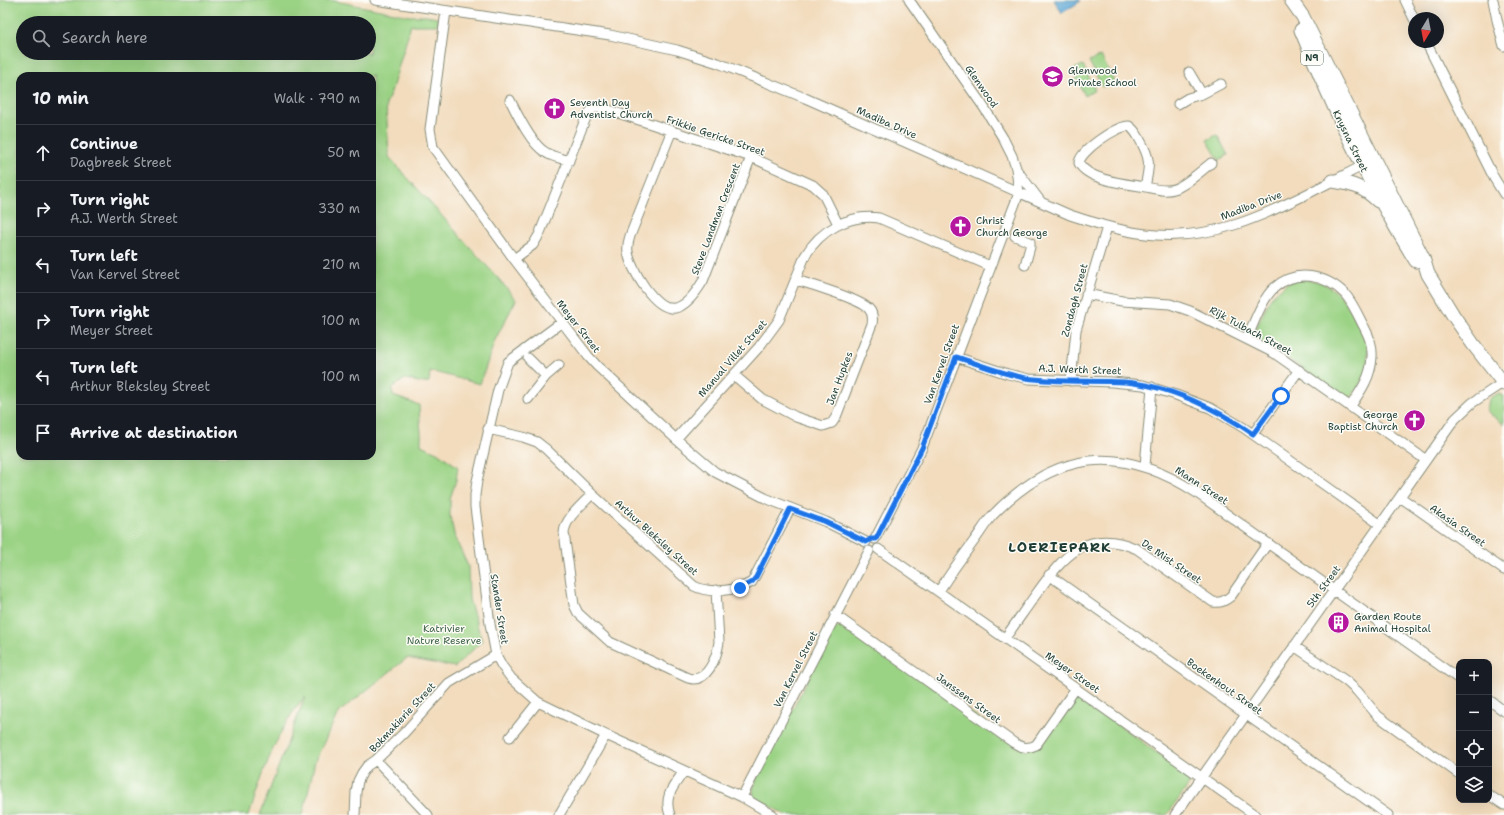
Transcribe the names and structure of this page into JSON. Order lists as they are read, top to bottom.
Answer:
{
  "streets": {
    "highway": ["N9", "Knysna Street"],
    "street": [
      "Glenwood",
      "Madiba Drive",
      "Frikkie Gericke Street",
      "Steve Landman Crescent",
      "Zondagh Street",
      "Meyer Street",
      "Rijk Tulbach Street",
      "Manual Villet Street",
      "Van Kervel Street",
      "A.J. Werth Street",
      "Jan Hupkes",
      "Mann Street",
      "Akasia Street",
      "Arthur Bleksley Street",
      "De Mist Street",
      "5th Street",
      "Stander Street",
      "Boekenhout Street",
      "Janssens Street",
      "Bokmakierie Street"
    ]
  },
  "crossings": [
    ["Glenwood", "Madiba Drive"],
    ["Glenwood", "Van Kervel Street"],
    ["Madiba Drive", "Knysna Street"],
    ["Madiba Drive", "Zondagh Street"],
    ["Madiba Drive", "Meyer Street"],
    ["Madiba Drive", "Van Kervel Street"],
    ["Frikkie Gericke Street", "Steve Landman Crescent"],
    ["Frikkie Gericke Street", "Meyer Street"],
    ["Frikkie Gericke Street", "Manual Villet Street"],
    ["Knysna Street", "5th Street"],
    ["Zondagh Street", "Rijk Tulbach Street"],
    ["Zondagh Street", "A.J. Werth Street"],
    ["Meyer Street", "Manual Villet Street"],
    ["Meyer Street", "Van Kervel Street"],
    ["Meyer Street", "Mann Street"],
    ["Meyer Street", "Arthur Bleksley Street"],
    ["Meyer Street", "De Mist Street"],
    ["Meyer Street", "5th Street"],
    ["Meyer Street", "Stander Street"],
    ["Meyer Street", "Janssens Street"],
    ["Rijk Tulbach Street", "5th Street"],
    ["Manual Villet Street", "Van Kervel Street"],
    ["Manual Villet Street", "Jan Hupkes"],
    ["Van Kervel Street", "A.J. Werth Street"],
    ["Van Kervel Street", "Stander Street"],
    ["Van Kervel Street", "Janssens Street"],
    ["A.J. Werth Street", "5th Street"],
    ["Mann Street", "De Mist Street"],
    ["Mann Street", "5th Street"],
    ["Akasia Street", "5th Street"],
    ["Arthur Bleksley Street", "Stander Street"],
    ["De Mist Street", "Boekenhout Street"],
    ["5th Street", "Boekenhout Street"],
    ["Stander Street", "Bokmakierie Street"]
  ],
  "districts": ["LOERIEPARK"],
  "parks": ["Katrivier Nature Reserve"],
  "places": {
    "school or university": ["Glenwood Private School"],
    "church": ["Seventh Day Adventist Church", "Christ Church George", "George Baptist Church"],
    "building": ["Garden Route Animal Hospital"]
  },
  "north": "bottom",
  "page": {
    "search": "Search here",
    "heading": ["10 min", "Walk · 790 m"],
    "list": [
      ["Continue", "Dagbreek Street", "50 m"],
      ["Turn right", "A.J. Werth Street", "330 m"],
      ["Turn left", "Van Kervel Street", "210 m"],
      ["Turn right", "Meyer Street", "100 m"],
      ["Turn left", "Arthur Bleksley Street", "100 m"],
      "Arrive at destination"
    ],
    "map_buttons": ["+", "−"]
  }
}
